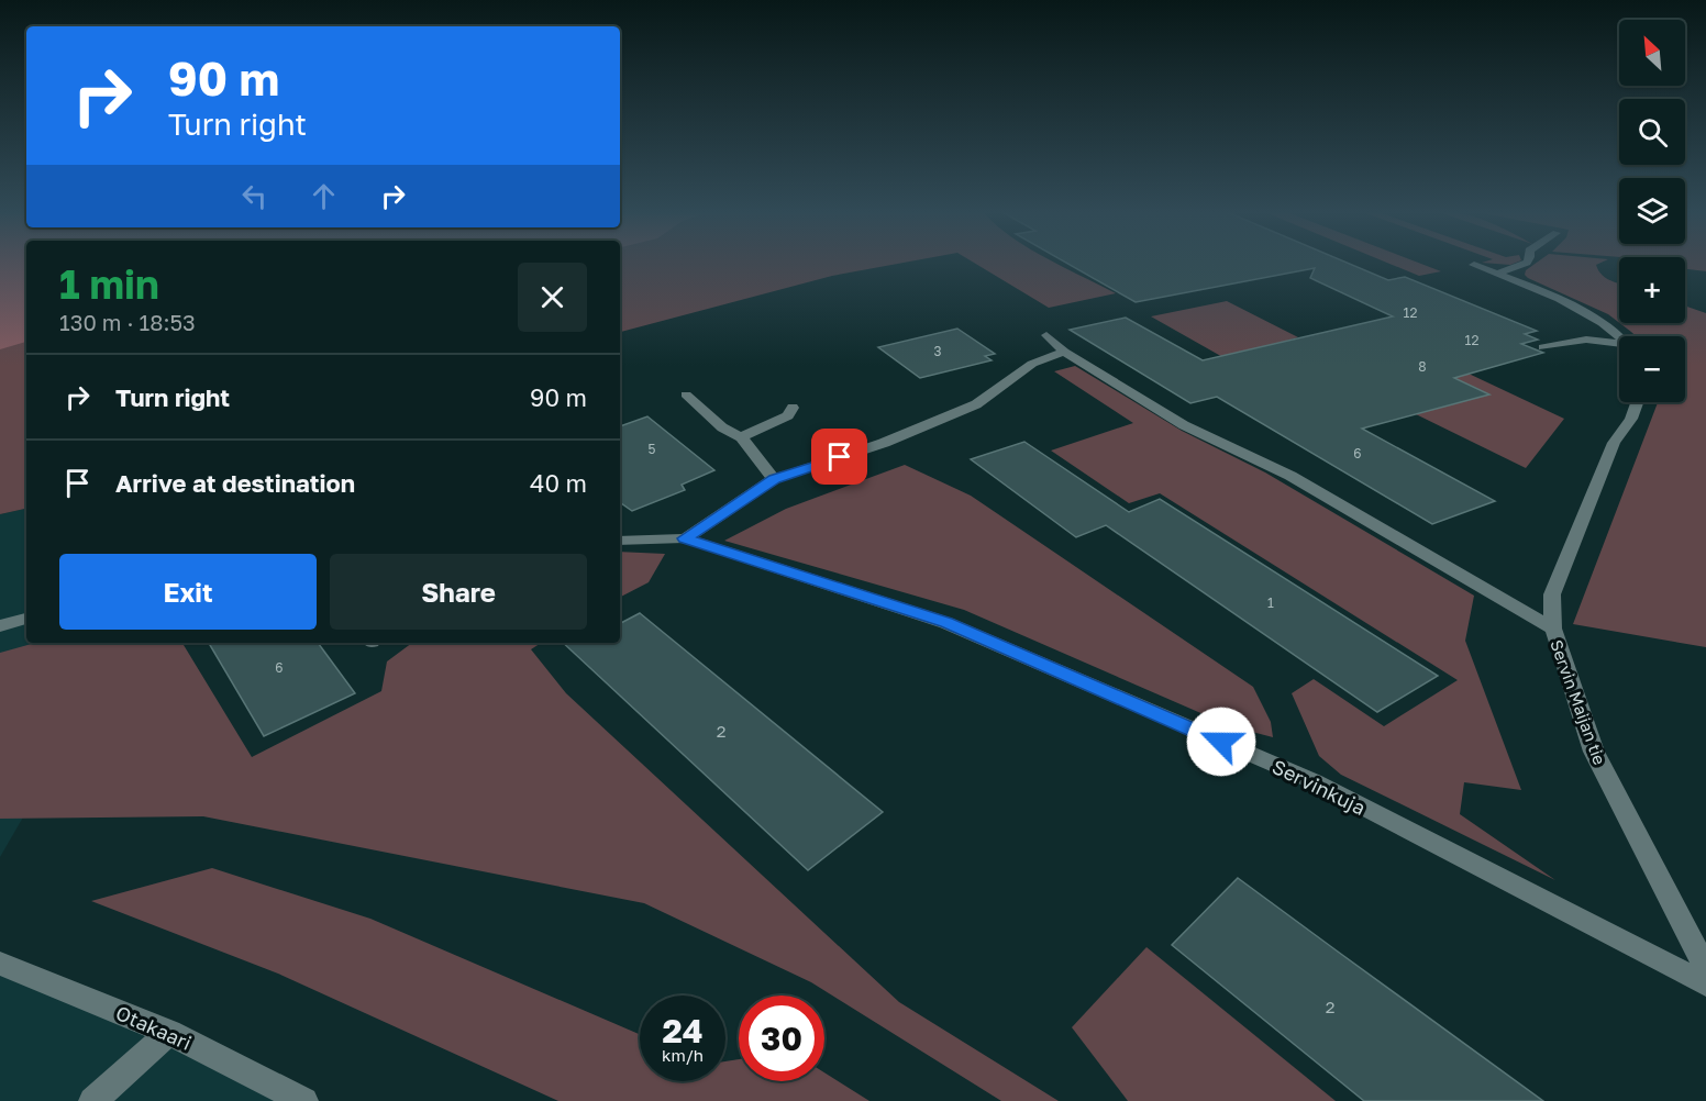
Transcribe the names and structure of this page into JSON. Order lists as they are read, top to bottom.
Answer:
{
  "streets": {
    "street": ["Servin Maijan tie", "Servinkuja", "Otakaari"]
  },
  "house_numbers": [
    "12",
    "12",
    "3",
    "8",
    "5",
    "6",
    "1",
    "6",
    "2",
    "2"
  ],
  "north": "top left",
  "page": {
    "map_buttons": ["+", "−"],
    "turn": ["90 m", "Turn right"],
    "heading": ["1 min", "130 m · 18:53"],
    "list": [
      {
        "name": "Turn right",
        "value": "90 m"
      },
      {
        "name": "Arrive at destination",
        "value": "40 m"
      }
    ],
    "buttons": ["Exit", "Share"],
    "speed": "24 km/h",
    "limit": "30"
  }
}
